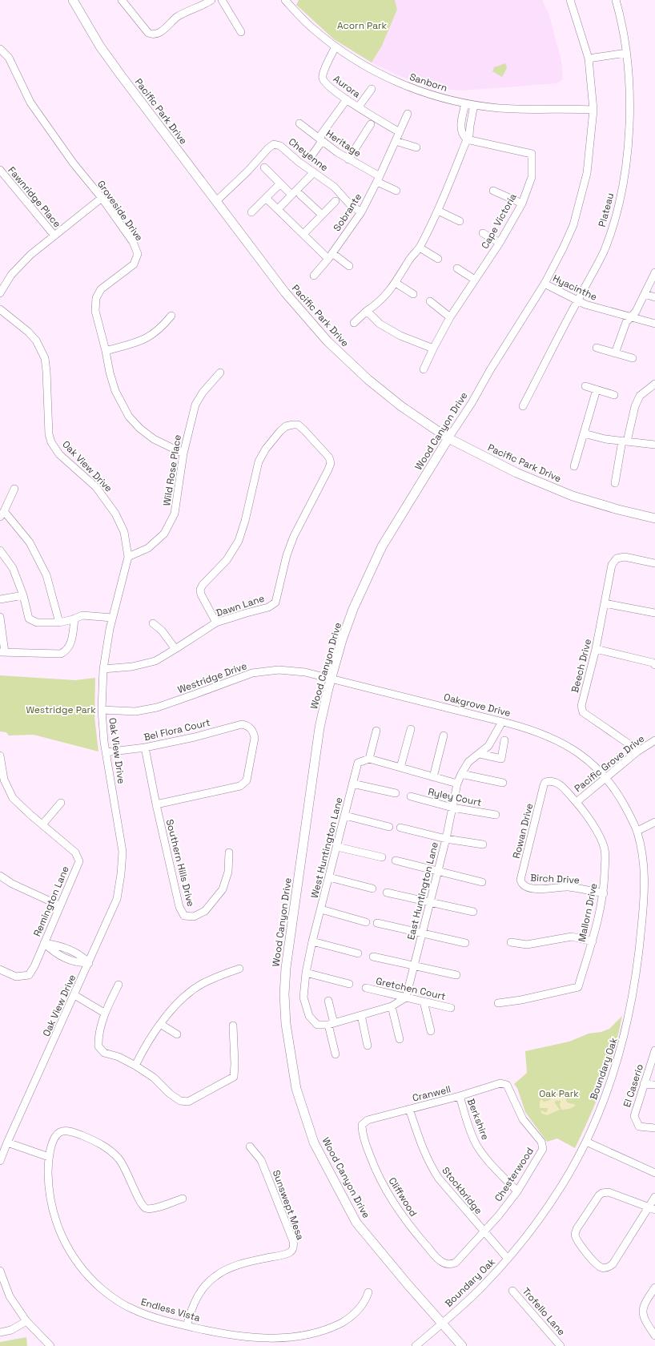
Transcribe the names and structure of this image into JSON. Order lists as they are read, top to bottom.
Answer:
{
  "streets": {
    "main road": ["Pacific Park Drive", "Wood Canyon Drive"],
    "street": [
      "Sanborn",
      "Aurora",
      "Heritage",
      "Cheyenne",
      "Fawnridge Place",
      "Plateau",
      "Groveside Drive",
      "Sobrante",
      "Cape Victoria",
      "Hyacinthe",
      "Oak View Drive",
      "Wild Rose Place",
      "Dawn Lane",
      "Beech Drive",
      "Westridge Drive",
      "Oakgrove Drive",
      "Bel Flora Court",
      "Pacific Grove Drive",
      "Ryley Court",
      "Rowan Drive",
      "West Huntington Lane",
      "Southern Hills Drive",
      "Birch Drive",
      "East Huntington Lane",
      "Remington Lane",
      "Mallorn Drive",
      "Gretchen Court",
      "Boundary Oak",
      "El Caserio",
      "Cranwell",
      "Berkshire",
      "Chesterwood",
      "Stockbridge",
      "Cliffwood",
      "Sunswept Mesa",
      "Endless Vista",
      "Trofello Lane"
    ]
  },
  "crossings": [
    ["Sanborn", "Aurora"],
    ["Sanborn", "Wood Canyon Drive"],
    ["Aurora", "Sobrante"],
    ["Pacific Park Drive", "Cheyenne"],
    ["Pacific Park Drive", "Wood Canyon Drive"],
    ["Heritage", "Sobrante"],
    ["Cheyenne", "Sobrante"],
    ["Plateau", "Hyacinthe"],
    ["Groveside Drive", "Wild Rose Place"],
    ["Hyacinthe", "Wood Canyon Drive"],
    ["Wood Canyon Drive", "Westridge Drive"],
    ["Wood Canyon Drive", "Oakgrove Drive"],
    ["Wood Canyon Drive", "Boundary Oak"],
    ["Oak View Drive", "Wild Rose Place"],
    ["Oak View Drive", "Dawn Lane"],
    ["Oak View Drive", "Westridge Drive"],
    ["Oak View Drive", "Bel Flora Court"],
    ["Beech Drive", "Pacific Grove Drive"],
    ["Westridge Drive", "Oakgrove Drive"],
    ["Oakgrove Drive", "Pacific Grove Drive"],
    ["Oakgrove Drive", "East Huntington Lane"],
    ["Oakgrove Drive", "Boundary Oak"],
    ["Bel Flora Court", "Southern Hills Drive"],
    ["Pacific Grove Drive", "Mallorn Drive"],
    ["Pacific Grove Drive", "Boundary Oak"],
    ["Ryley Court", "East Huntington Lane"],
    ["Rowan Drive", "Birch Drive"],
    ["Rowan Drive", "Mallorn Drive"],
    ["Birch Drive", "Mallorn Drive"],
    ["East Huntington Lane", "Gretchen Court"],
    ["Boundary Oak", "Stockbridge"],
    ["Cranwell", "Berkshire"],
    ["Cranwell", "Chesterwood"],
    ["Cranwell", "Stockbridge"],
    ["Cranwell", "Cliffwood"],
    ["Berkshire", "Chesterwood"],
    ["Chesterwood", "Stockbridge"],
    ["Chesterwood", "Cliffwood"],
    ["Sunswept Mesa", "Endless Vista"]
  ],
  "parks": ["Acorn Park", "Westridge Park", "Oak Park"]
}
